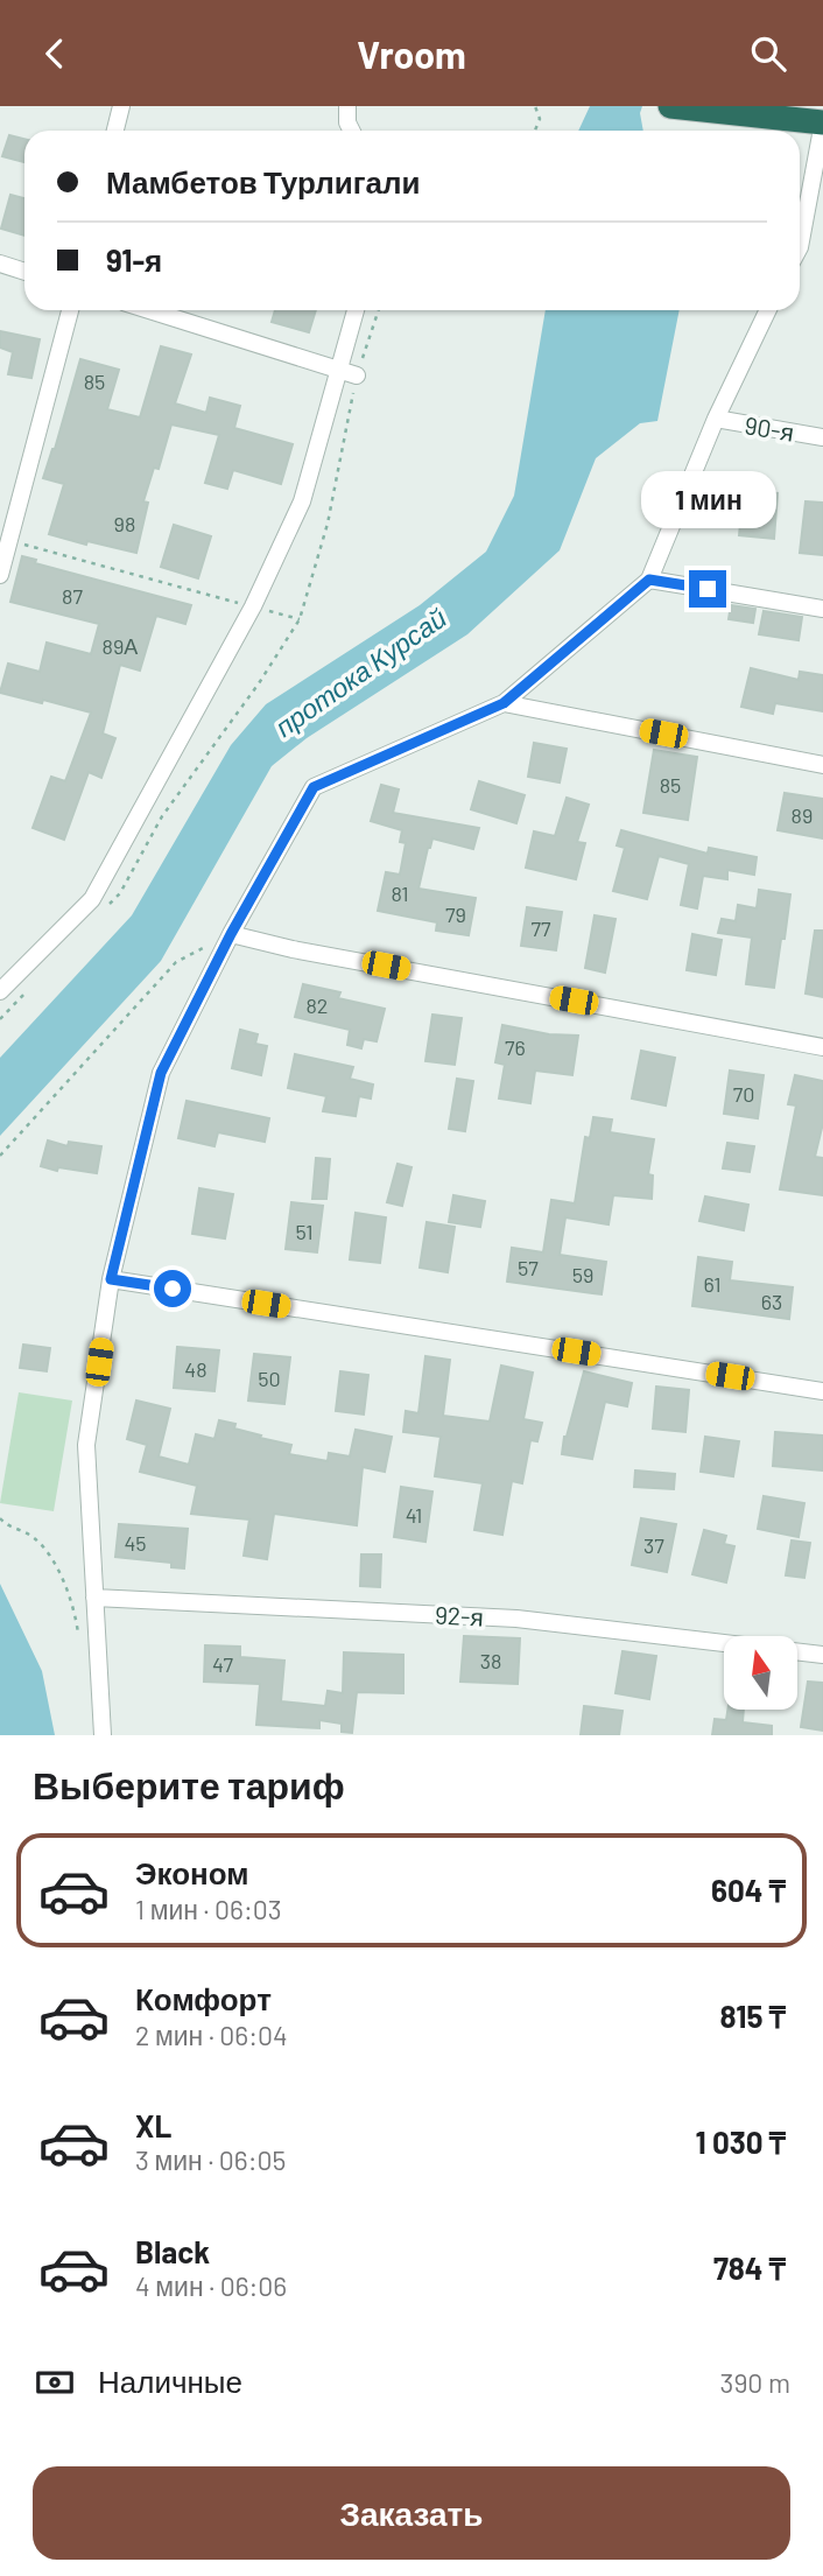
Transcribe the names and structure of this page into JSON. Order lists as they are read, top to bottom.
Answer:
{
  "streets": {
    "street": ["90-я", "92-я"]
  },
  "water": ["протока Курсай"],
  "house_numbers": [
    "85",
    "98",
    "87",
    "89А",
    "85",
    "89",
    "81",
    "79",
    "77",
    "82",
    "76",
    "70",
    "51",
    "57",
    "59",
    "61",
    "63",
    "48",
    "50",
    "41",
    "45",
    "37",
    "38",
    "47"
  ],
  "north": "top",
  "page": {
    "header": "Vroom",
    "banner": ["Мамбетов Турлигали", "91-я"],
    "bubble": "1 мин",
    "heading": "Выберите тариф",
    "list": [
      {
        "name": "Эконом",
        "note": "1 мин · 06:03",
        "value": "604 ₸"
      },
      {
        "name": "Комфорт",
        "note": "2 мин · 06:04",
        "value": "815 ₸"
      },
      {
        "name": "XL",
        "note": "3 мин · 06:05",
        "value": "1 030 ₸"
      },
      {
        "name": "Black",
        "note": "4 мин · 06:06",
        "value": "784 ₸"
      }
    ],
    "pay": ["Наличные", "390 m"],
    "buttons": "Заказать"
  }
}
